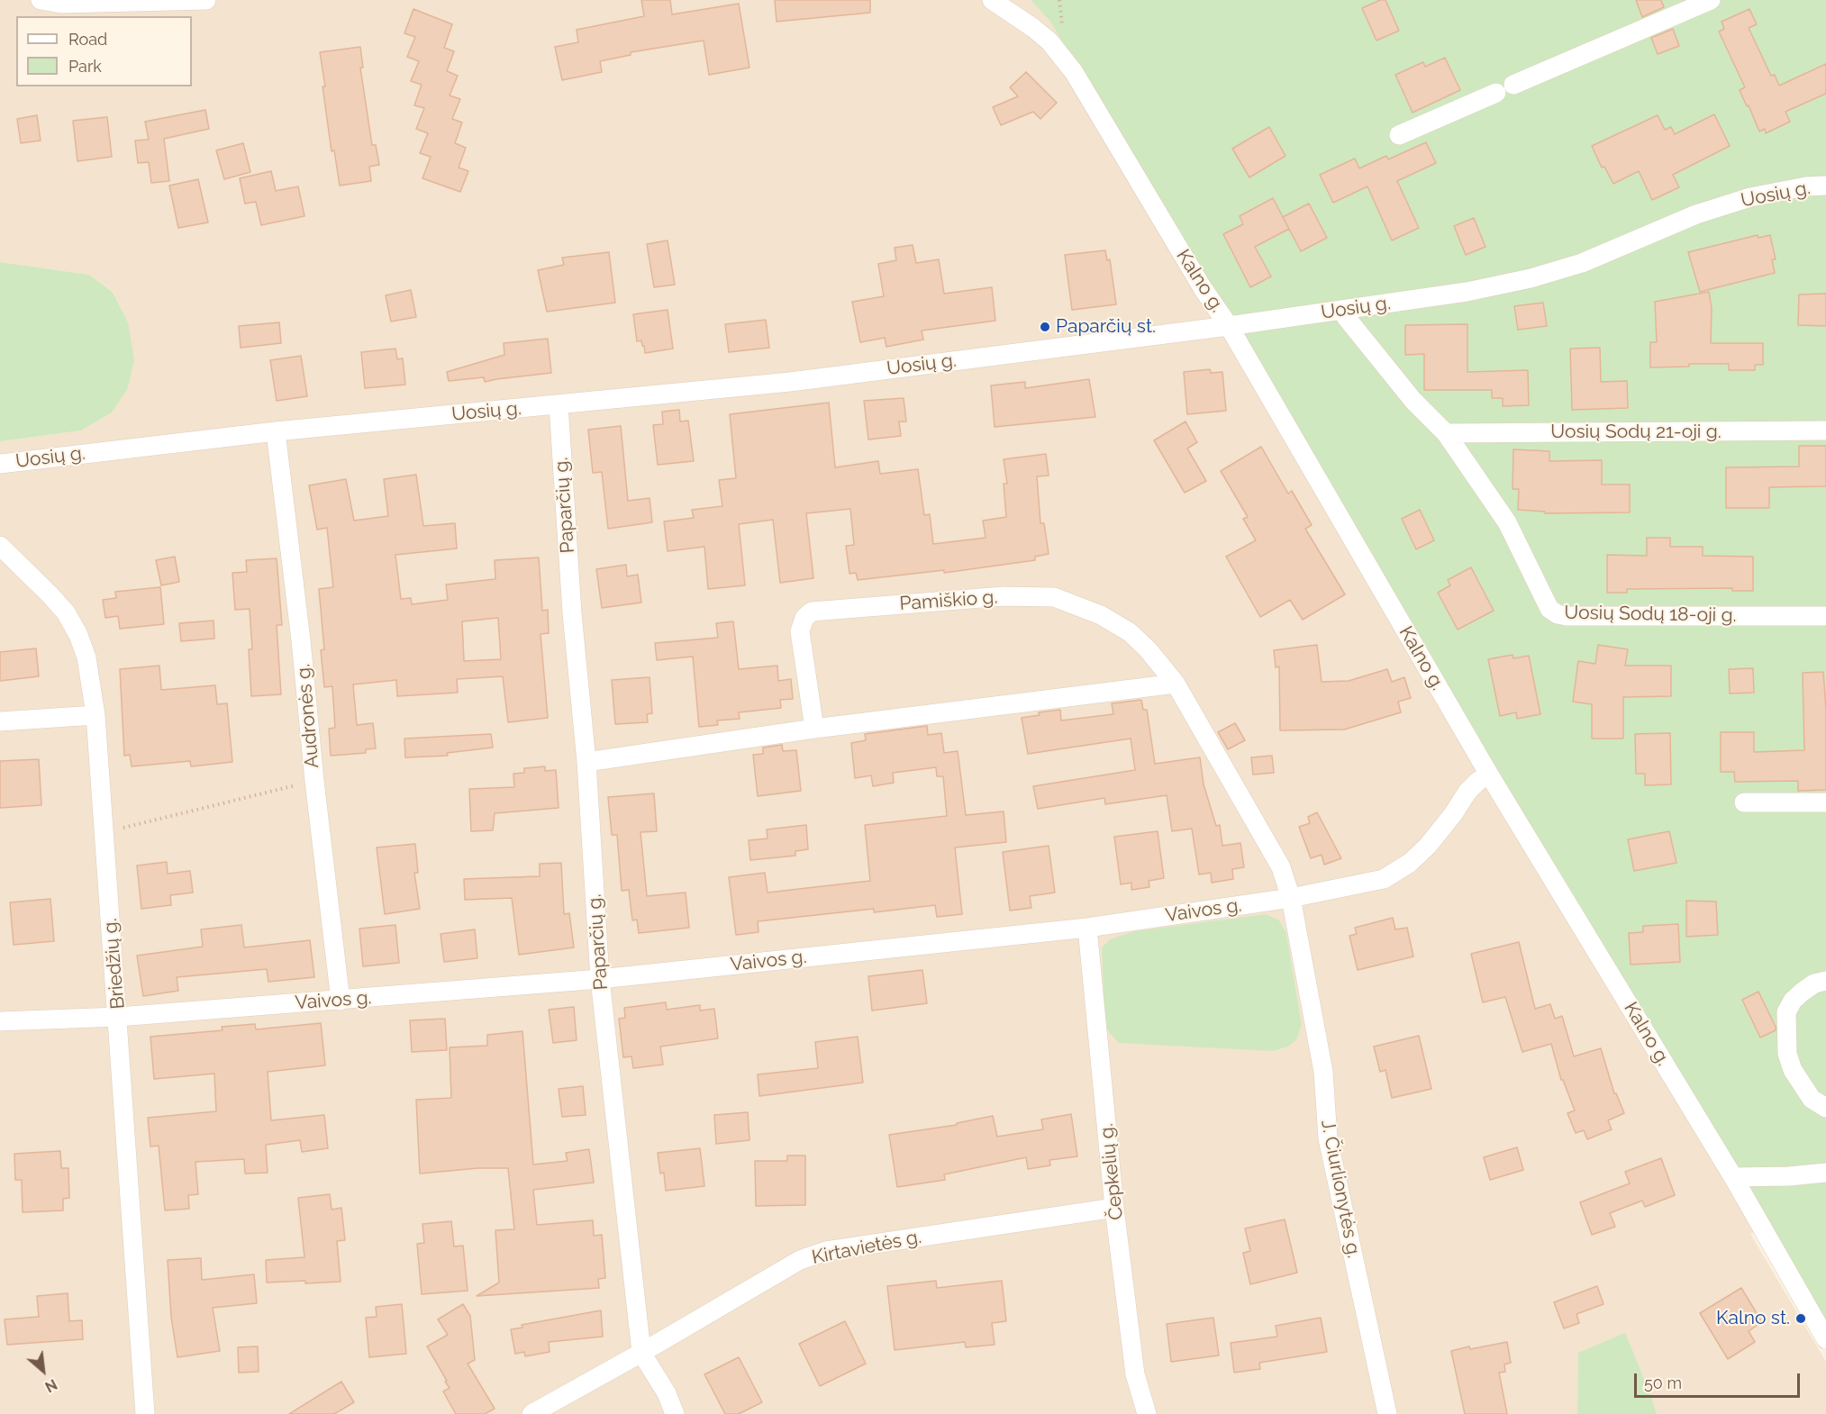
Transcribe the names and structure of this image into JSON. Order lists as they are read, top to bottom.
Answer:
{
  "streets": {
    "street": [
      "Uosių g.",
      "Kalno g.",
      "Uosių Sodų 21-oji g.",
      "Paparčių g.",
      "Pamiškio g.",
      "Uosių Sodų 18-oji g.",
      "Audronės g.",
      "Vaivos g.",
      "Briedžių g.",
      "Čepkelių g.",
      "J. Čiurlionytės g.",
      "Kirtavietės g."
    ]
  },
  "crossings": [
    ["Uosių g.", "Kalno g."],
    ["Uosių g.", "Paparčių g."],
    ["Uosių g.", "Uosių Sodų 18-oji g."],
    ["Uosių g.", "Audronės g."],
    ["Kalno g.", "Vaivos g."],
    ["Uosių Sodų 21-oji g.", "Uosių Sodų 18-oji g."],
    ["Paparčių g.", "Vaivos g."],
    ["Paparčių g.", "Kirtavietės g."],
    ["Pamiškio g.", "Vaivos g."],
    ["Pamiškio g.", "J. Čiurlionytės g."],
    ["Audronės g.", "Vaivos g."],
    ["Vaivos g.", "Briedžių g."],
    ["Vaivos g.", "Čepkelių g."],
    ["Vaivos g.", "J. Čiurlionytės g."],
    ["Čepkelių g.", "Kirtavietės g."]
  ],
  "places": ["Paparčių st.", "Kalno st."],
  "legend": ["Road", "Park"],
  "scale_bar": "50 m",
  "north": "bottom right"
}
